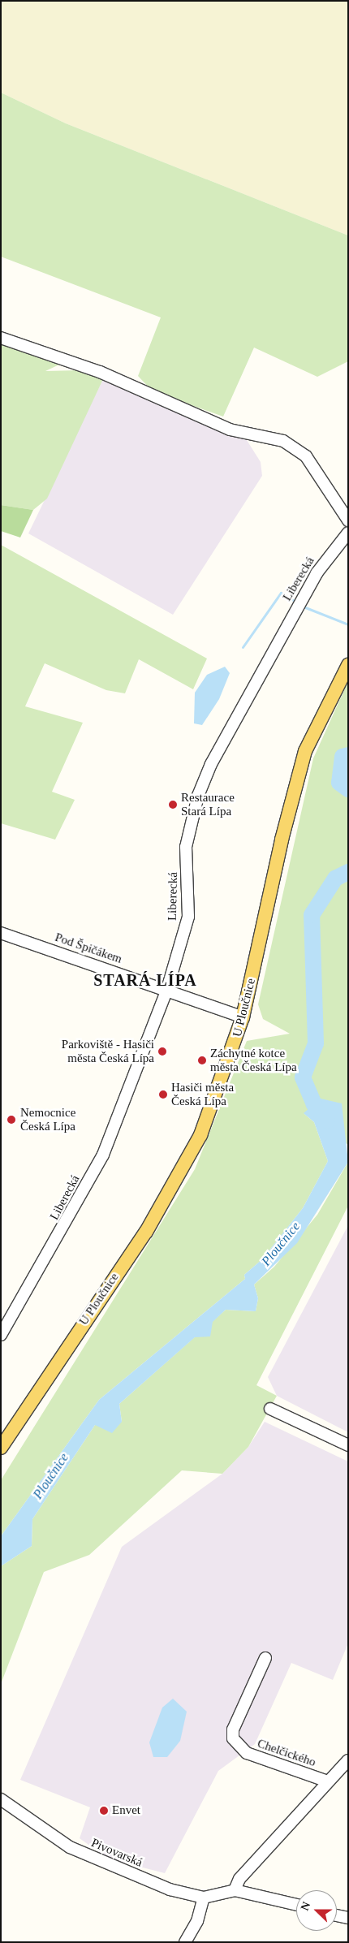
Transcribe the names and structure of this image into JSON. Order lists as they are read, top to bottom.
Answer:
{
  "streets": {
    "main road": ["U Ploučnice"],
    "street": [
      "Liberecká",
      "Pod Špičákem",
      "Chelčického",
      "Pivovarská"
    ]
  },
  "crossings": [
    ["Liberecká", "Pod Špičákem"],
    ["Pod Špičákem", "U Ploučnice"]
  ],
  "districts": ["STARÁ LÍPA"],
  "water": ["Ploučnice"],
  "places": [
    "Restaurace Stará Lípa",
    "Parkoviště - Hasiči města Česká Lípa",
    "Záchytné kotce města Česká Lípa",
    "Hasiči města Česká Lípa",
    "Nemocnice Česká Lípa",
    "Envet"
  ],
  "north": "left"
}
